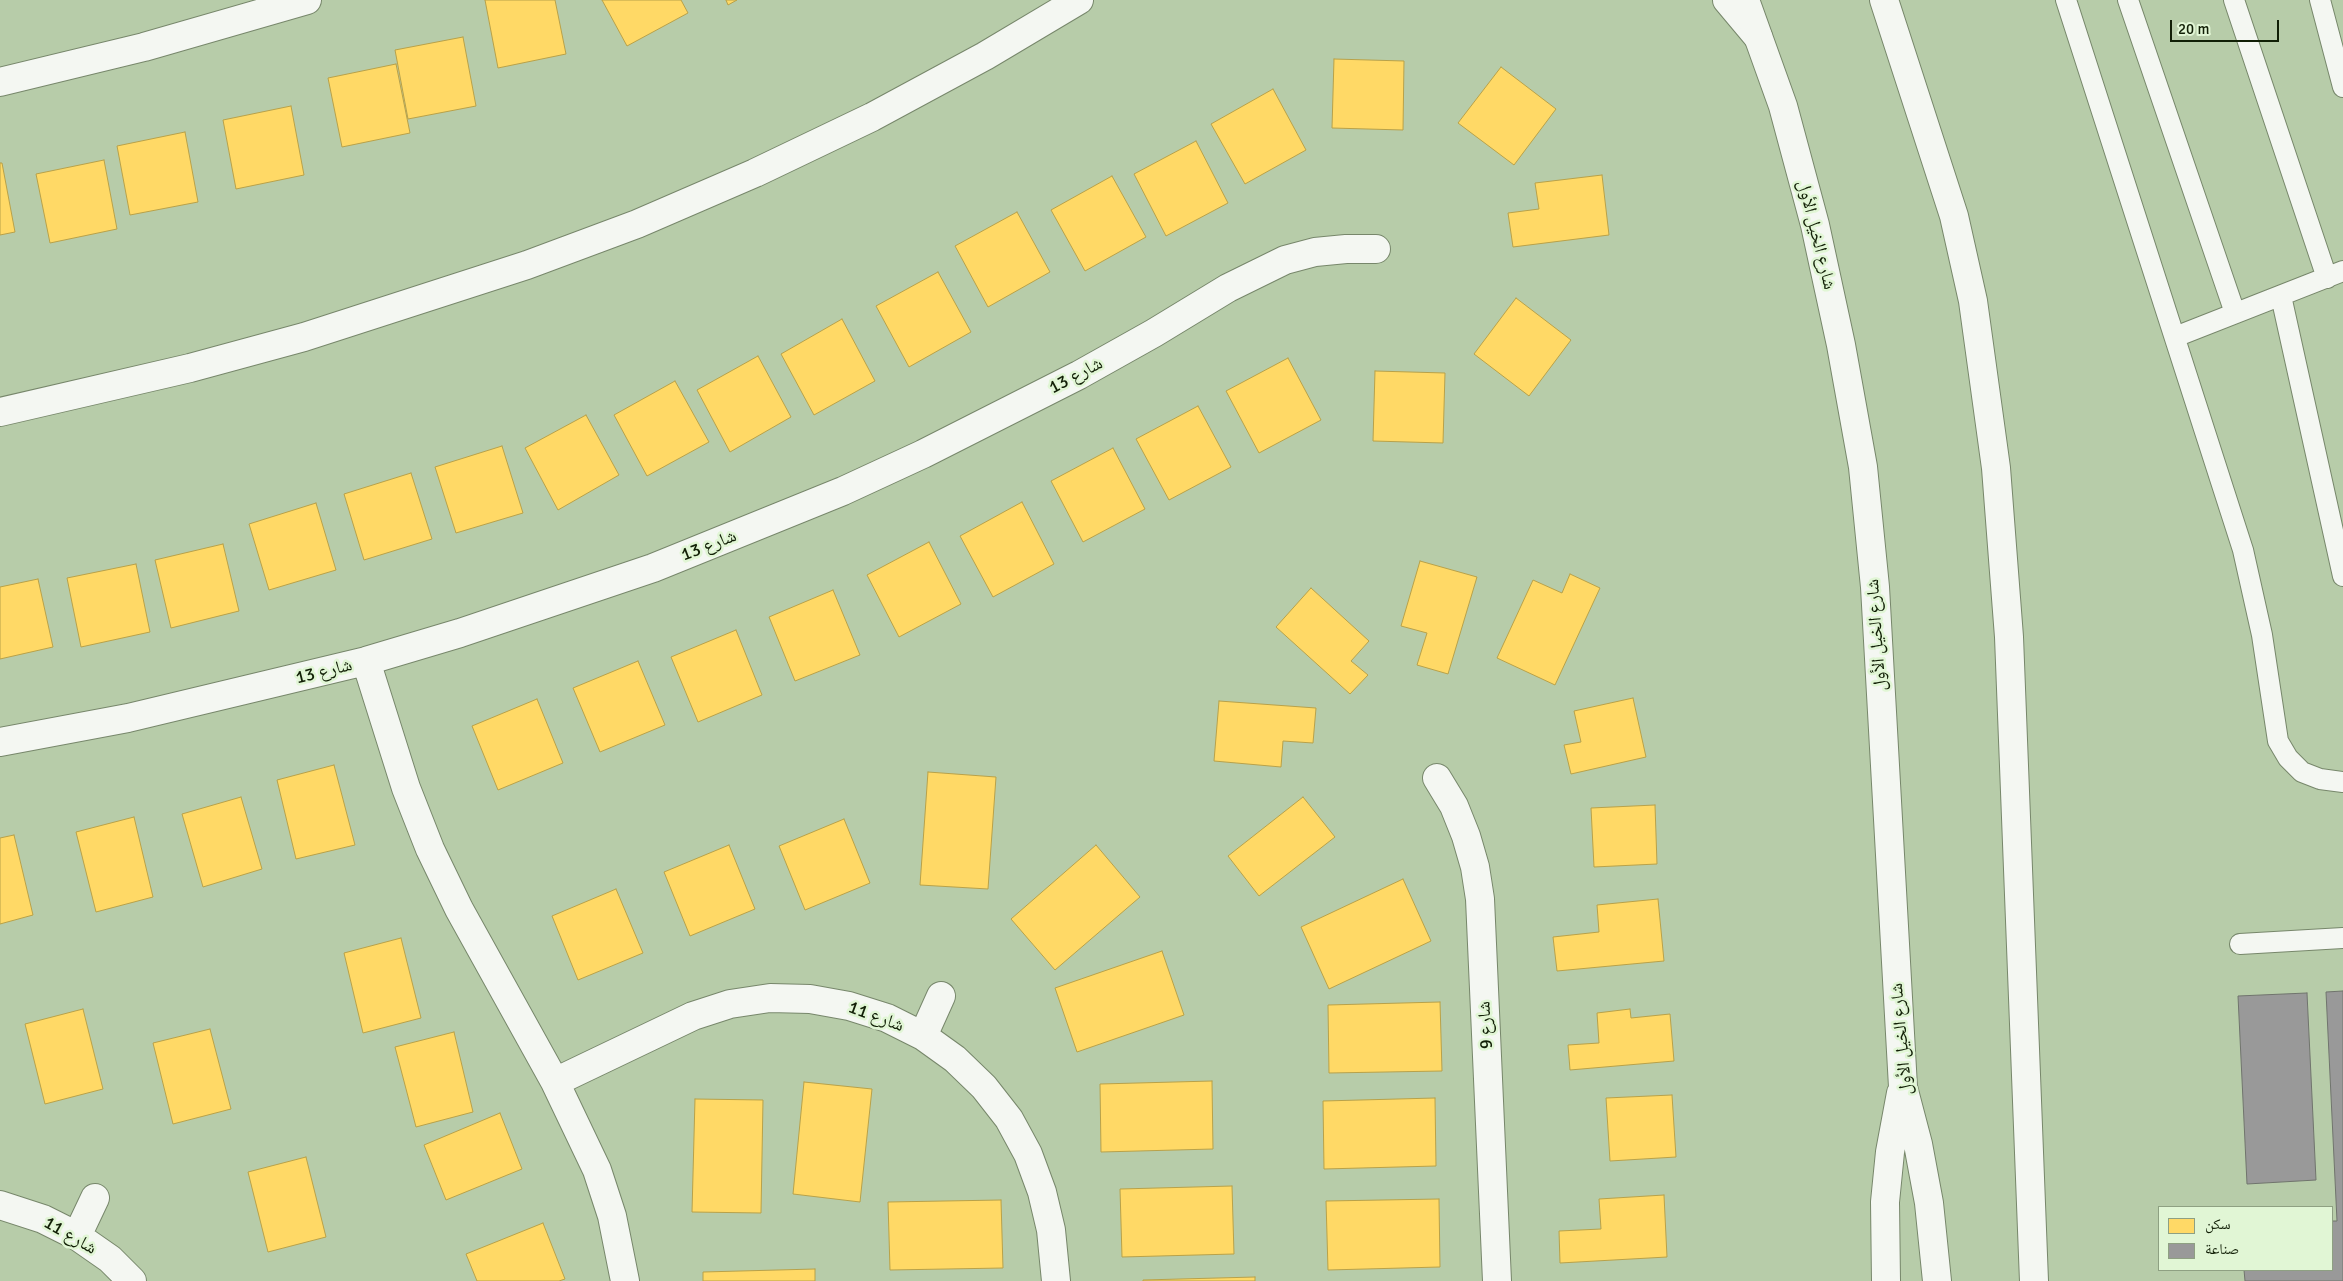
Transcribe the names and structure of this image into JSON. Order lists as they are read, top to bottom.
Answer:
{
  "streets": {
    "street": [
      "شارع الخيل الأول",
      "شارع 13",
      "شارع 11",
      "شارع 9"
    ]
  },
  "legend": ["سكن", "صناعة"],
  "scale_bar": "20 m"
}
